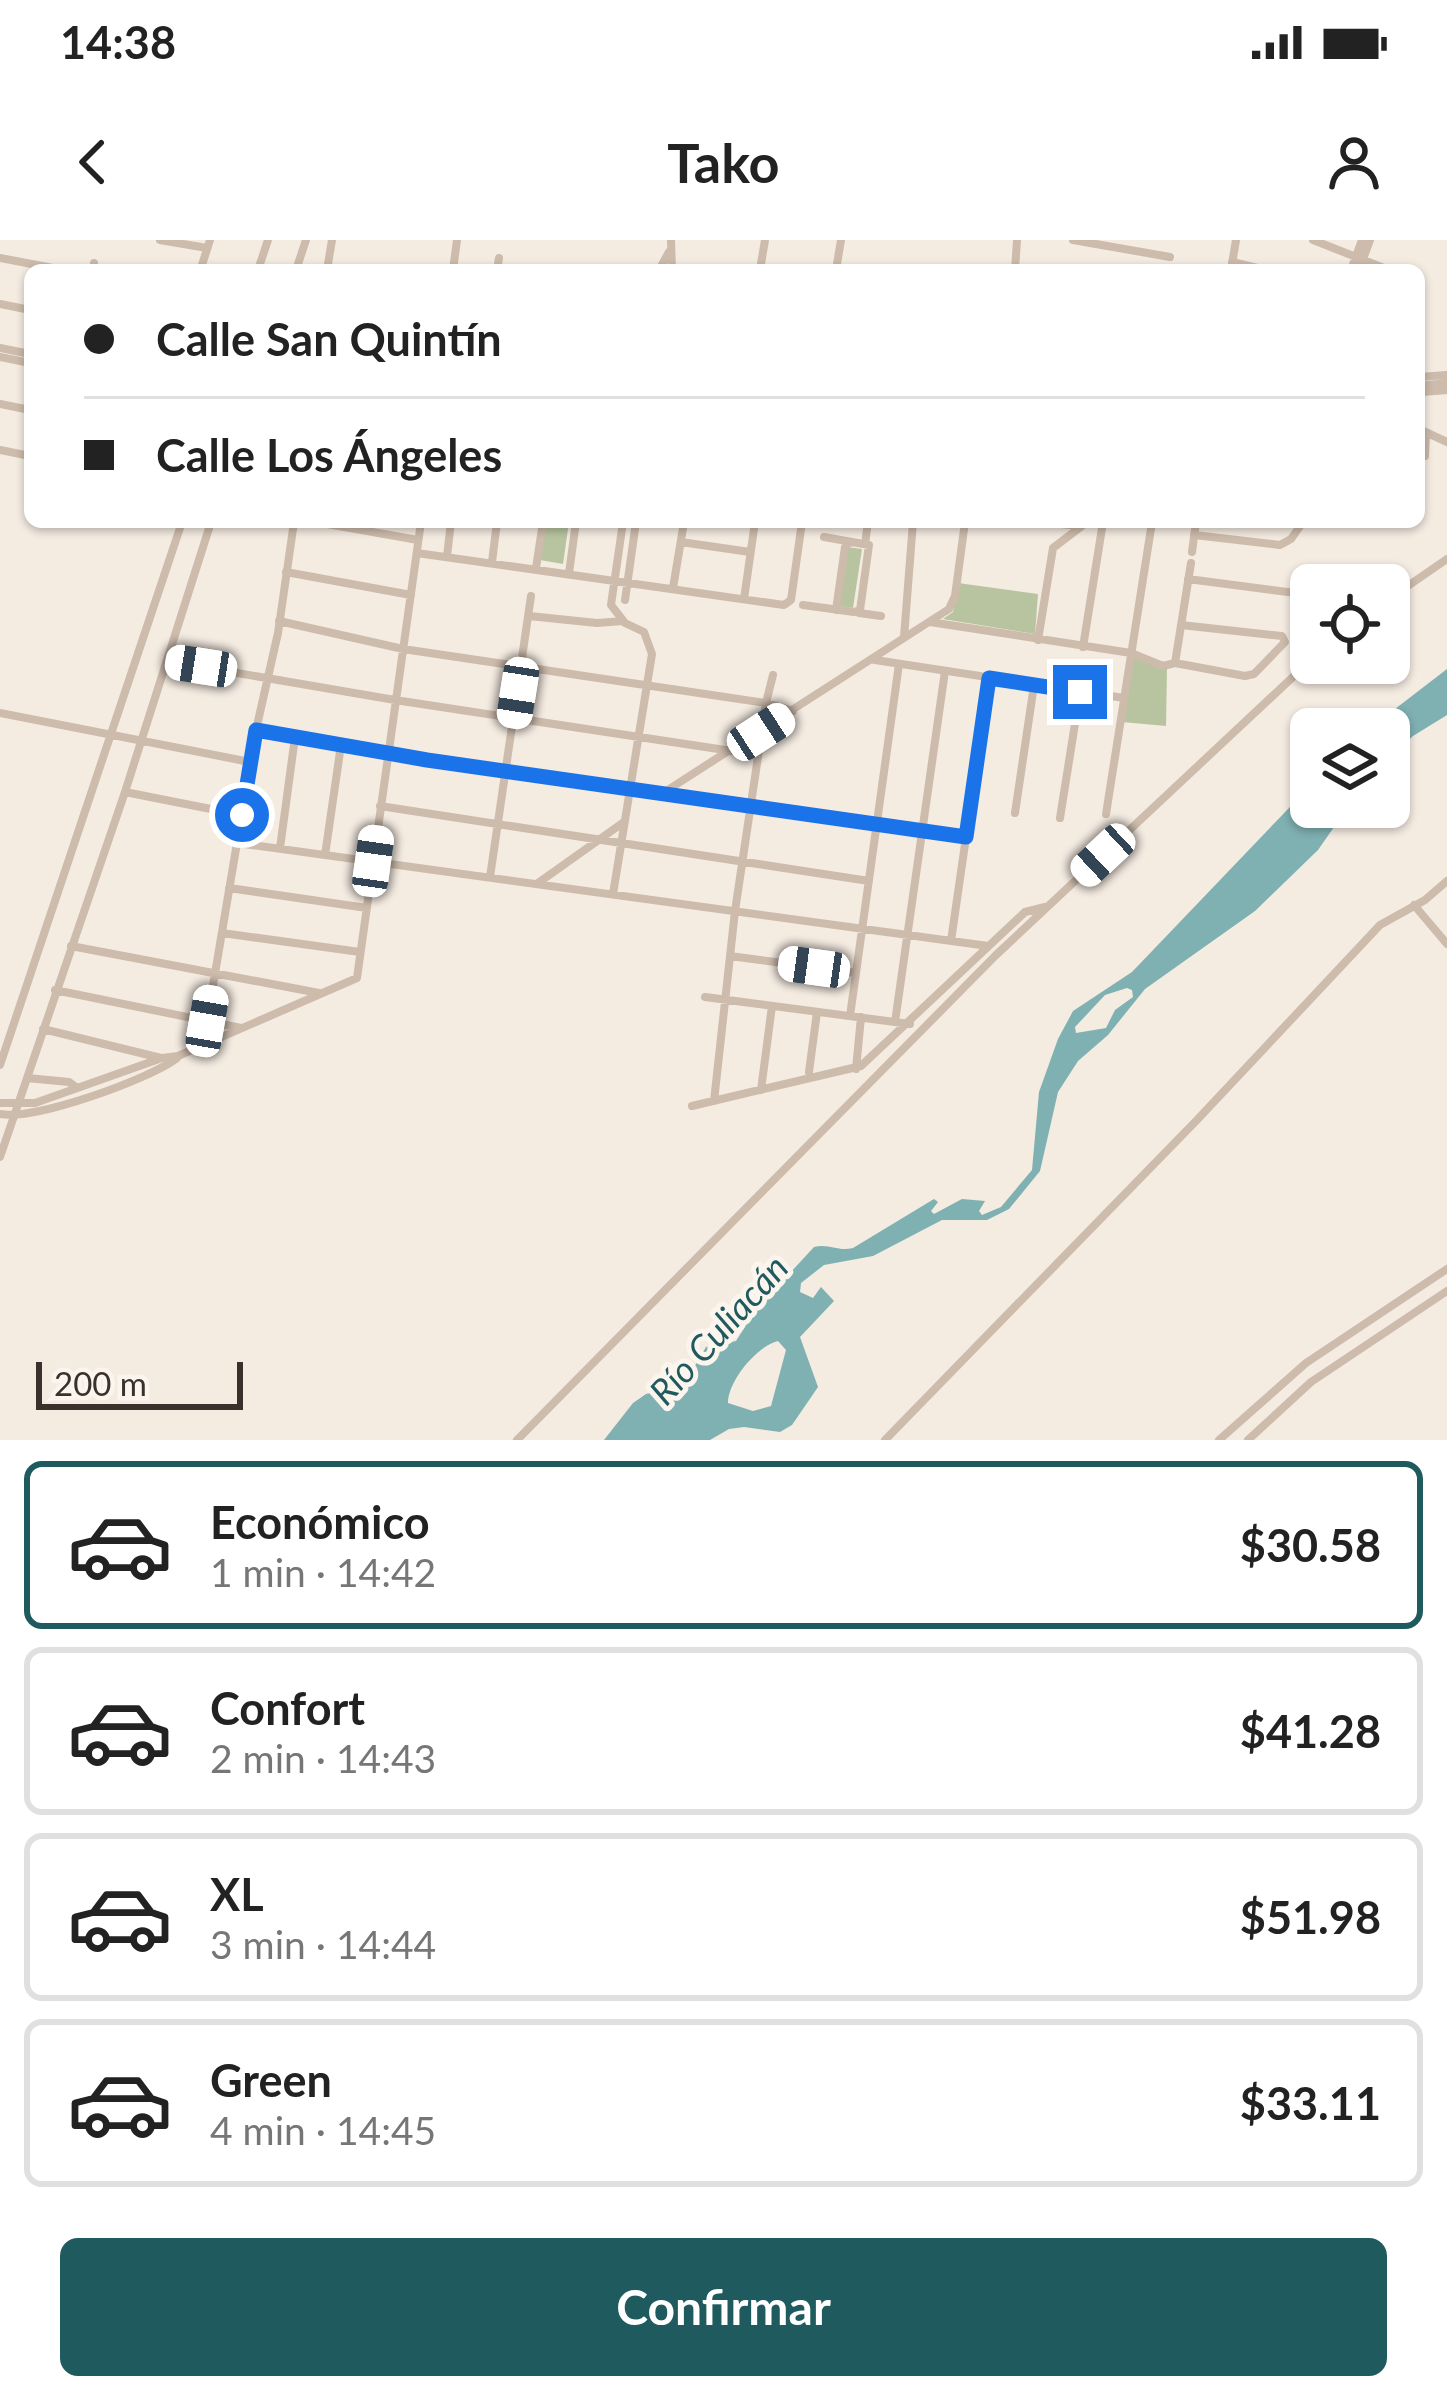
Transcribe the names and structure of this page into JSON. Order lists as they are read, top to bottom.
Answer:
{
  "water": ["Río Culiacán"],
  "scale_bar": "200 m",
  "page": {
    "status": "14:38",
    "header": "Tako",
    "banner": ["Calle San Quintín", "Calle Los Ángeles"],
    "scale": "200 m",
    "list": [
      {
        "name": "Económico",
        "note": "1 min · 14:42",
        "value": "$30.58"
      },
      {
        "name": "Confort",
        "note": "2 min · 14:43",
        "value": "$41.28"
      },
      {
        "name": "XL",
        "note": "3 min · 14:44",
        "value": "$51.98"
      },
      {
        "name": "Green",
        "note": "4 min · 14:45",
        "value": "$33.11"
      }
    ],
    "buttons": "Confirmar"
  }
}
